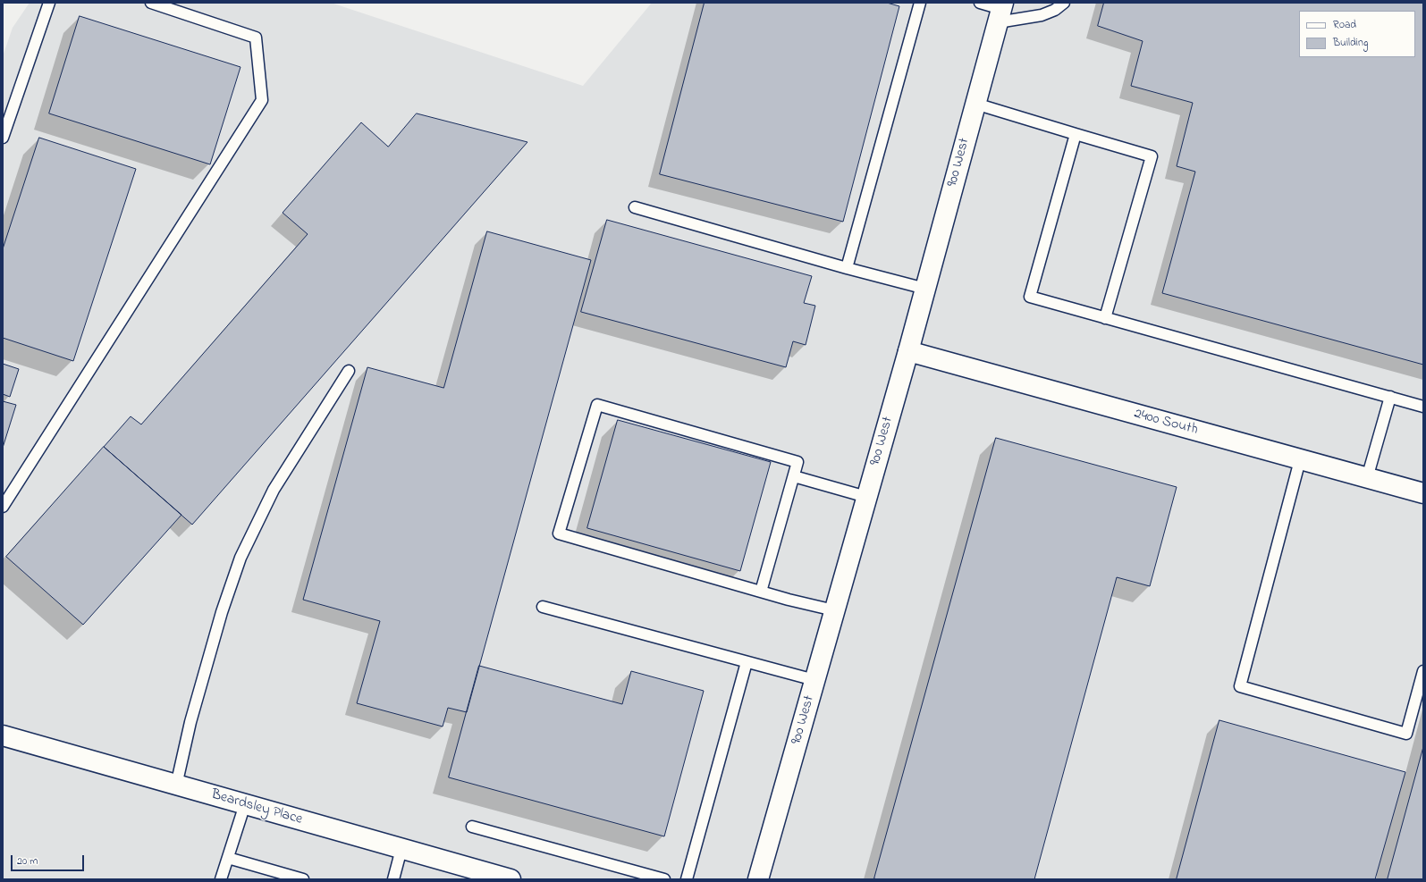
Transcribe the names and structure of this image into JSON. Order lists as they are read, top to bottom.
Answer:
{
  "streets": {
    "street": ["900 West", "2400 South", "Beardsley Place"]
  },
  "crossings": [
    ["900 West", "2400 South"]
  ],
  "legend": ["Road", "Building"],
  "scale_bar": "20 m"
}
